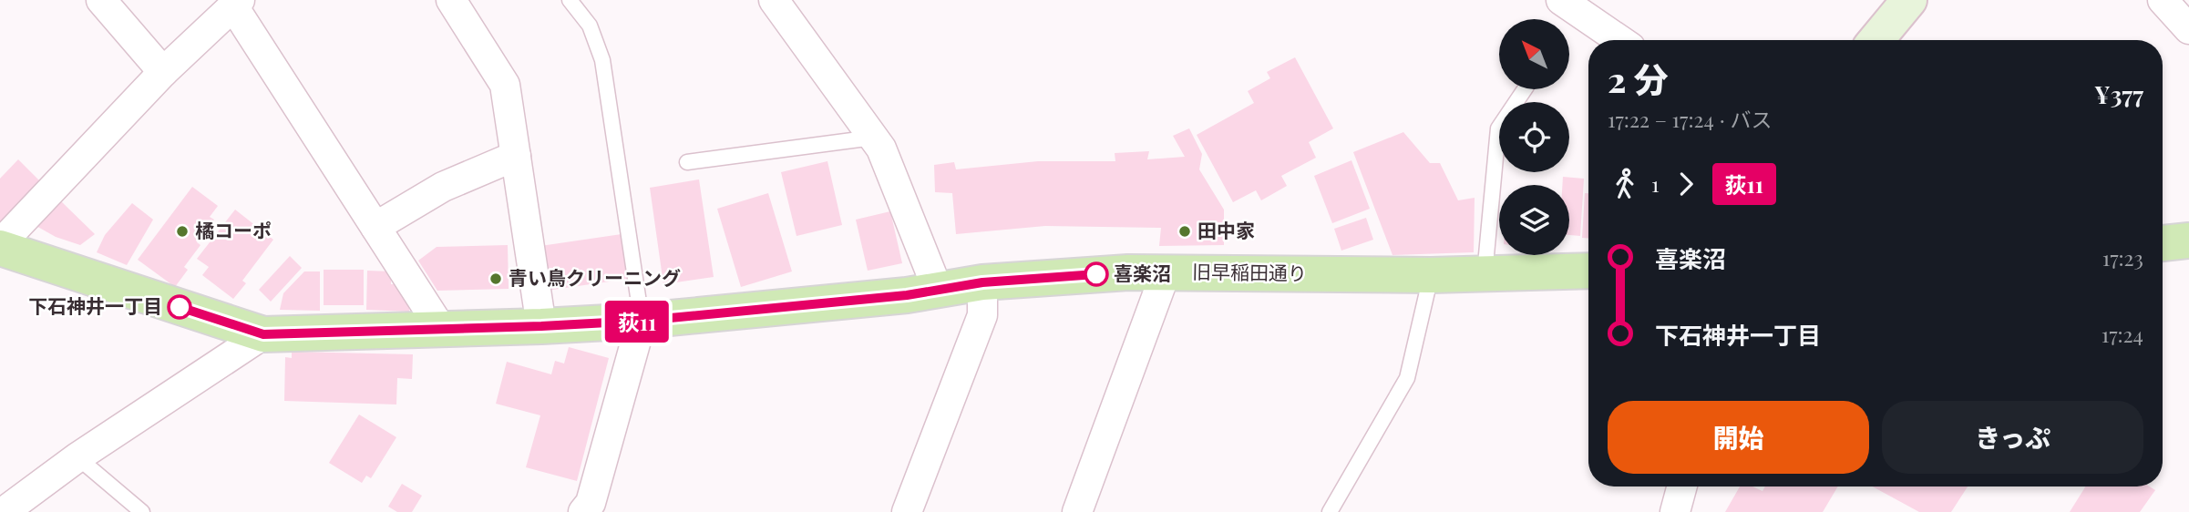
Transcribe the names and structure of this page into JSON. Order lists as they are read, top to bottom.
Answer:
{
  "streets": {
    "main road": ["旧早稲田通り"]
  },
  "places": [
    "橘コーポ",
    "田中家",
    "喜楽沼",
    "青い鳥クリーニング",
    "下石神井一丁目"
  ],
  "lines": ["bus line 荻11"],
  "north": "top left",
  "page": {
    "on_map": "荻11",
    "heading": ["2 分", "17:22 – 17:24 · バス", "¥377"],
    "legs": ["1", "荻11"],
    "list": [
      {
        "name": "喜楽沼",
        "value": "17:23"
      },
      {
        "name": "下石神井一丁目",
        "value": "17:24"
      }
    ],
    "buttons": ["開始", "きっぷ"]
  }
}
